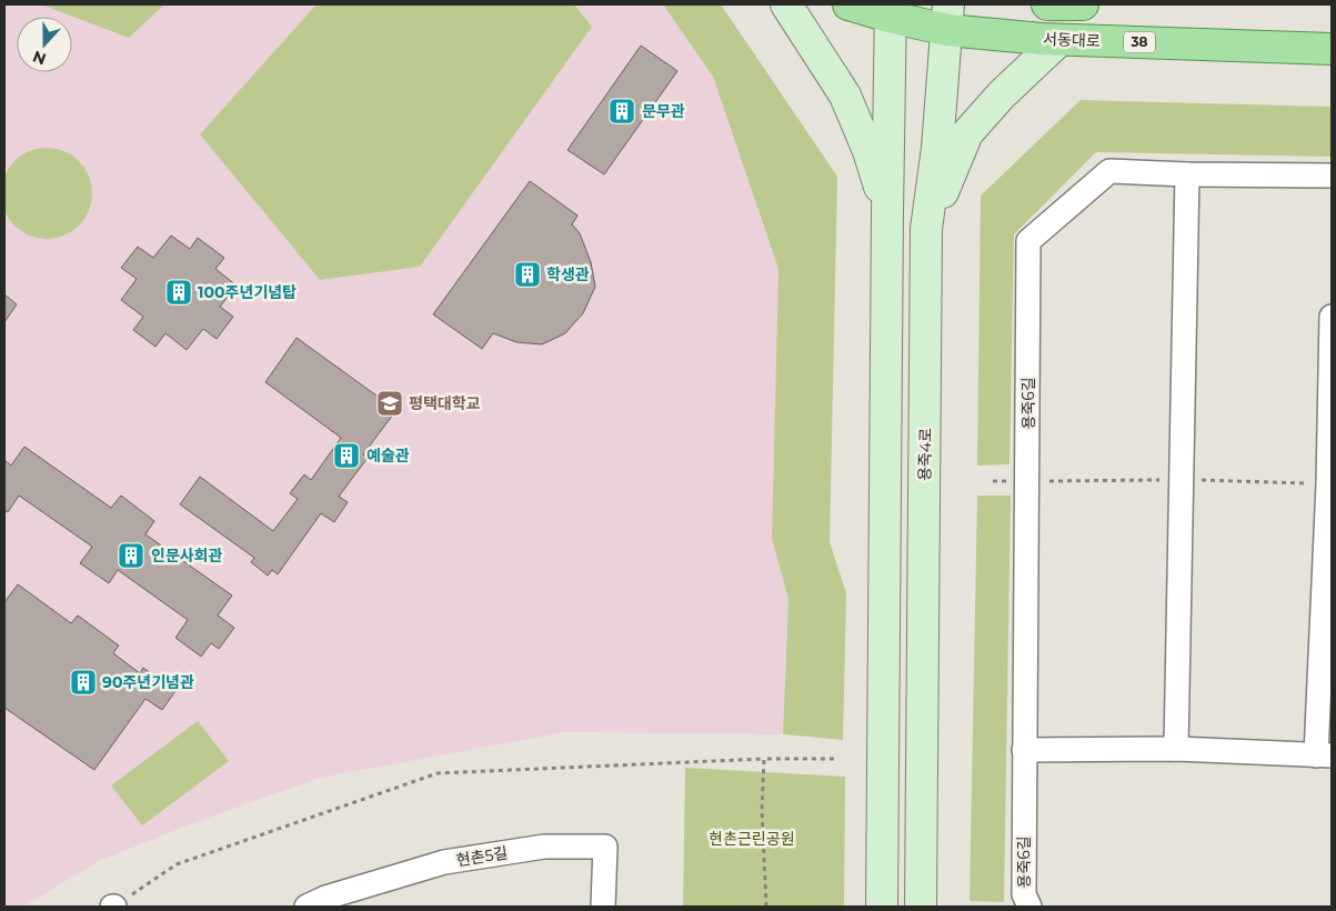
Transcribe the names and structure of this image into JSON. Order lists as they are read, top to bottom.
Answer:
{
  "streets": {
    "main road": ["서동대로", "38", "용죽4로"],
    "street": ["용죽6길", "현촌5길"]
  },
  "crossings": [
    ["서동대로", "용죽4로"]
  ],
  "parks": ["현촌근린공원"],
  "places": {
    "building": [
      "문무관",
      "학생관",
      "100주년기념탑",
      "예술관",
      "인문사회관",
      "90주년기념관"
    ],
    "school or university": ["평택대학교"]
  },
  "north": "bottom"
}
